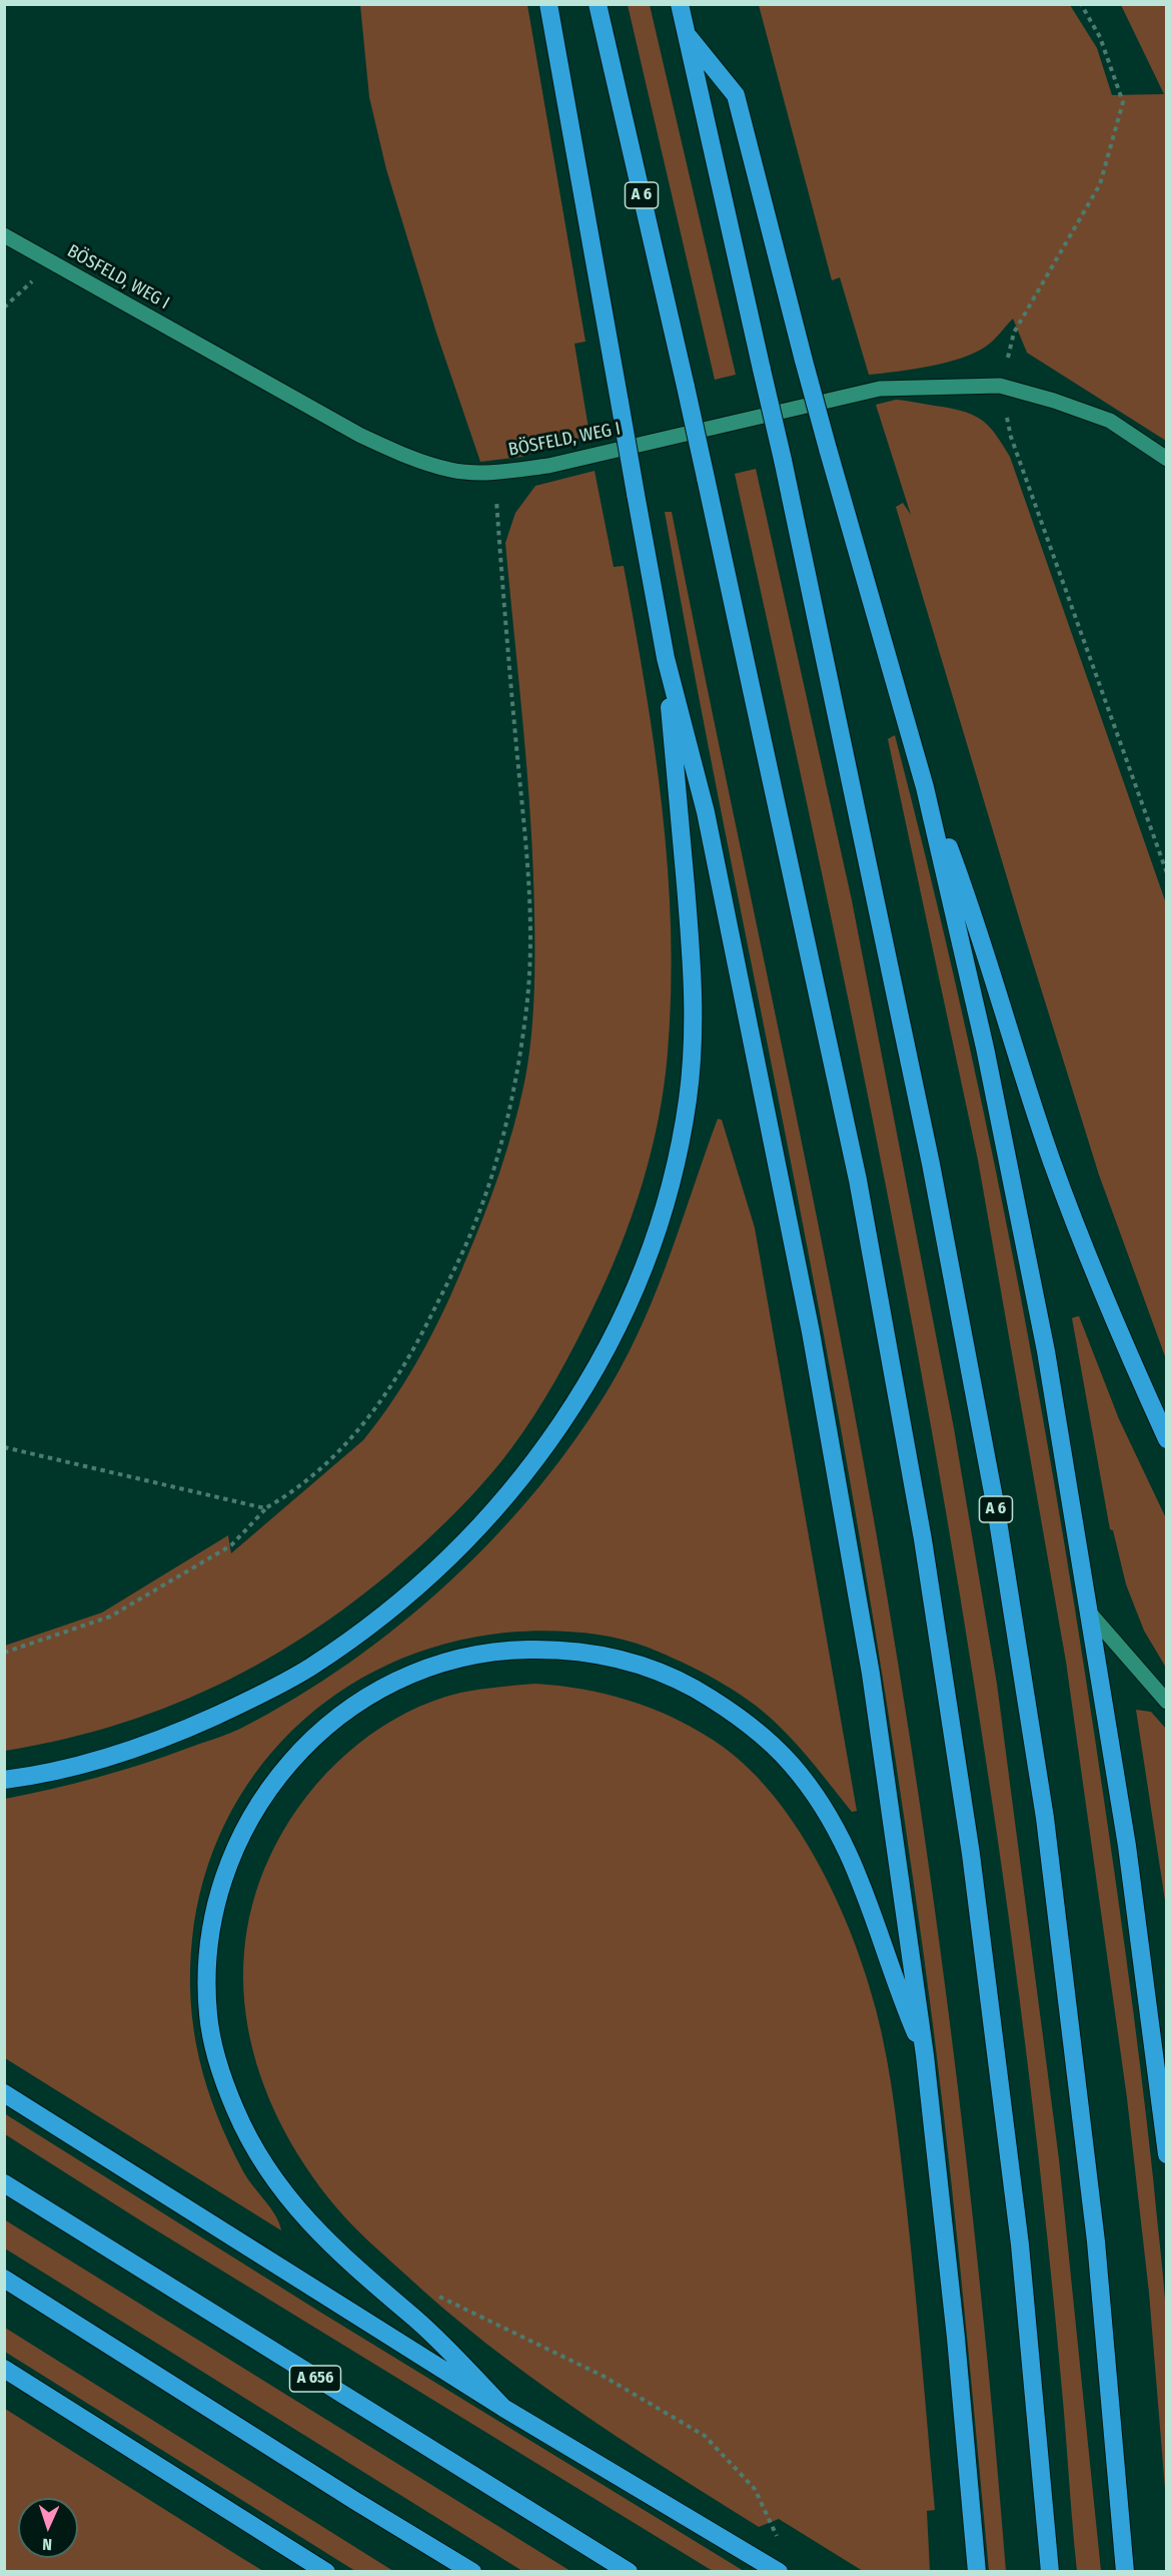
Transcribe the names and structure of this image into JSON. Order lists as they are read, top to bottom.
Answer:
{
  "streets": {
    "highway": ["A 6", "A 656"],
    "lane": ["BÖSFELD, WEG I"]
  },
  "north": "bottom"
}
